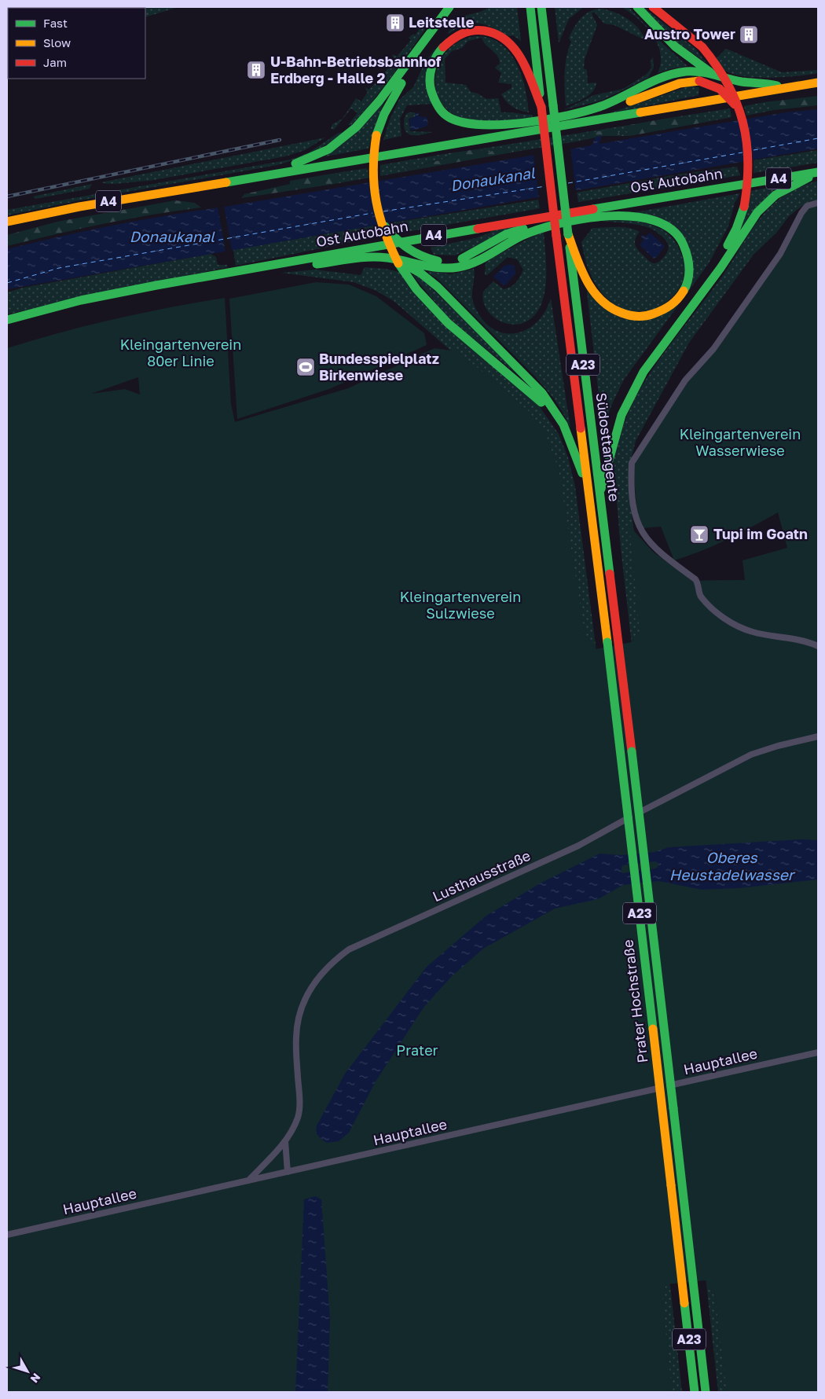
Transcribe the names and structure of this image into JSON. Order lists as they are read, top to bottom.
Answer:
{
  "streets": {
    "main road": [
      "A4",
      "Ost Autobahn",
      "A23",
      "Südosttangente",
      "Prater Hochstraße"
    ],
    "street": ["Lusthausstraße", "Hauptallee"]
  },
  "crossings": [
    ["A23", "Südosttangente"],
    ["Südosttangente", "Prater Hochstraße"],
    ["Lusthausstraße", "Hauptallee"]
  ],
  "water": ["Donaukanal", "Oberes Heustadelwasser"],
  "parks": [
    "Kleingartenverein 80er Linie",
    "Kleingartenverein Wasserwiese",
    "Kleingartenverein Sulzwiese",
    "Prater"
  ],
  "places": {
    "building": ["Leitstelle", "Austro Tower", "U-Bahn-Betriebsbahnhof Erdberg - Halle 2"],
    "sports": ["Bundesspielplatz Birkenwiese"],
    "bar": ["Tupi im Goatn"]
  },
  "legend": ["Fast", "Slow", "Jam"],
  "north": "bottom right"
}
